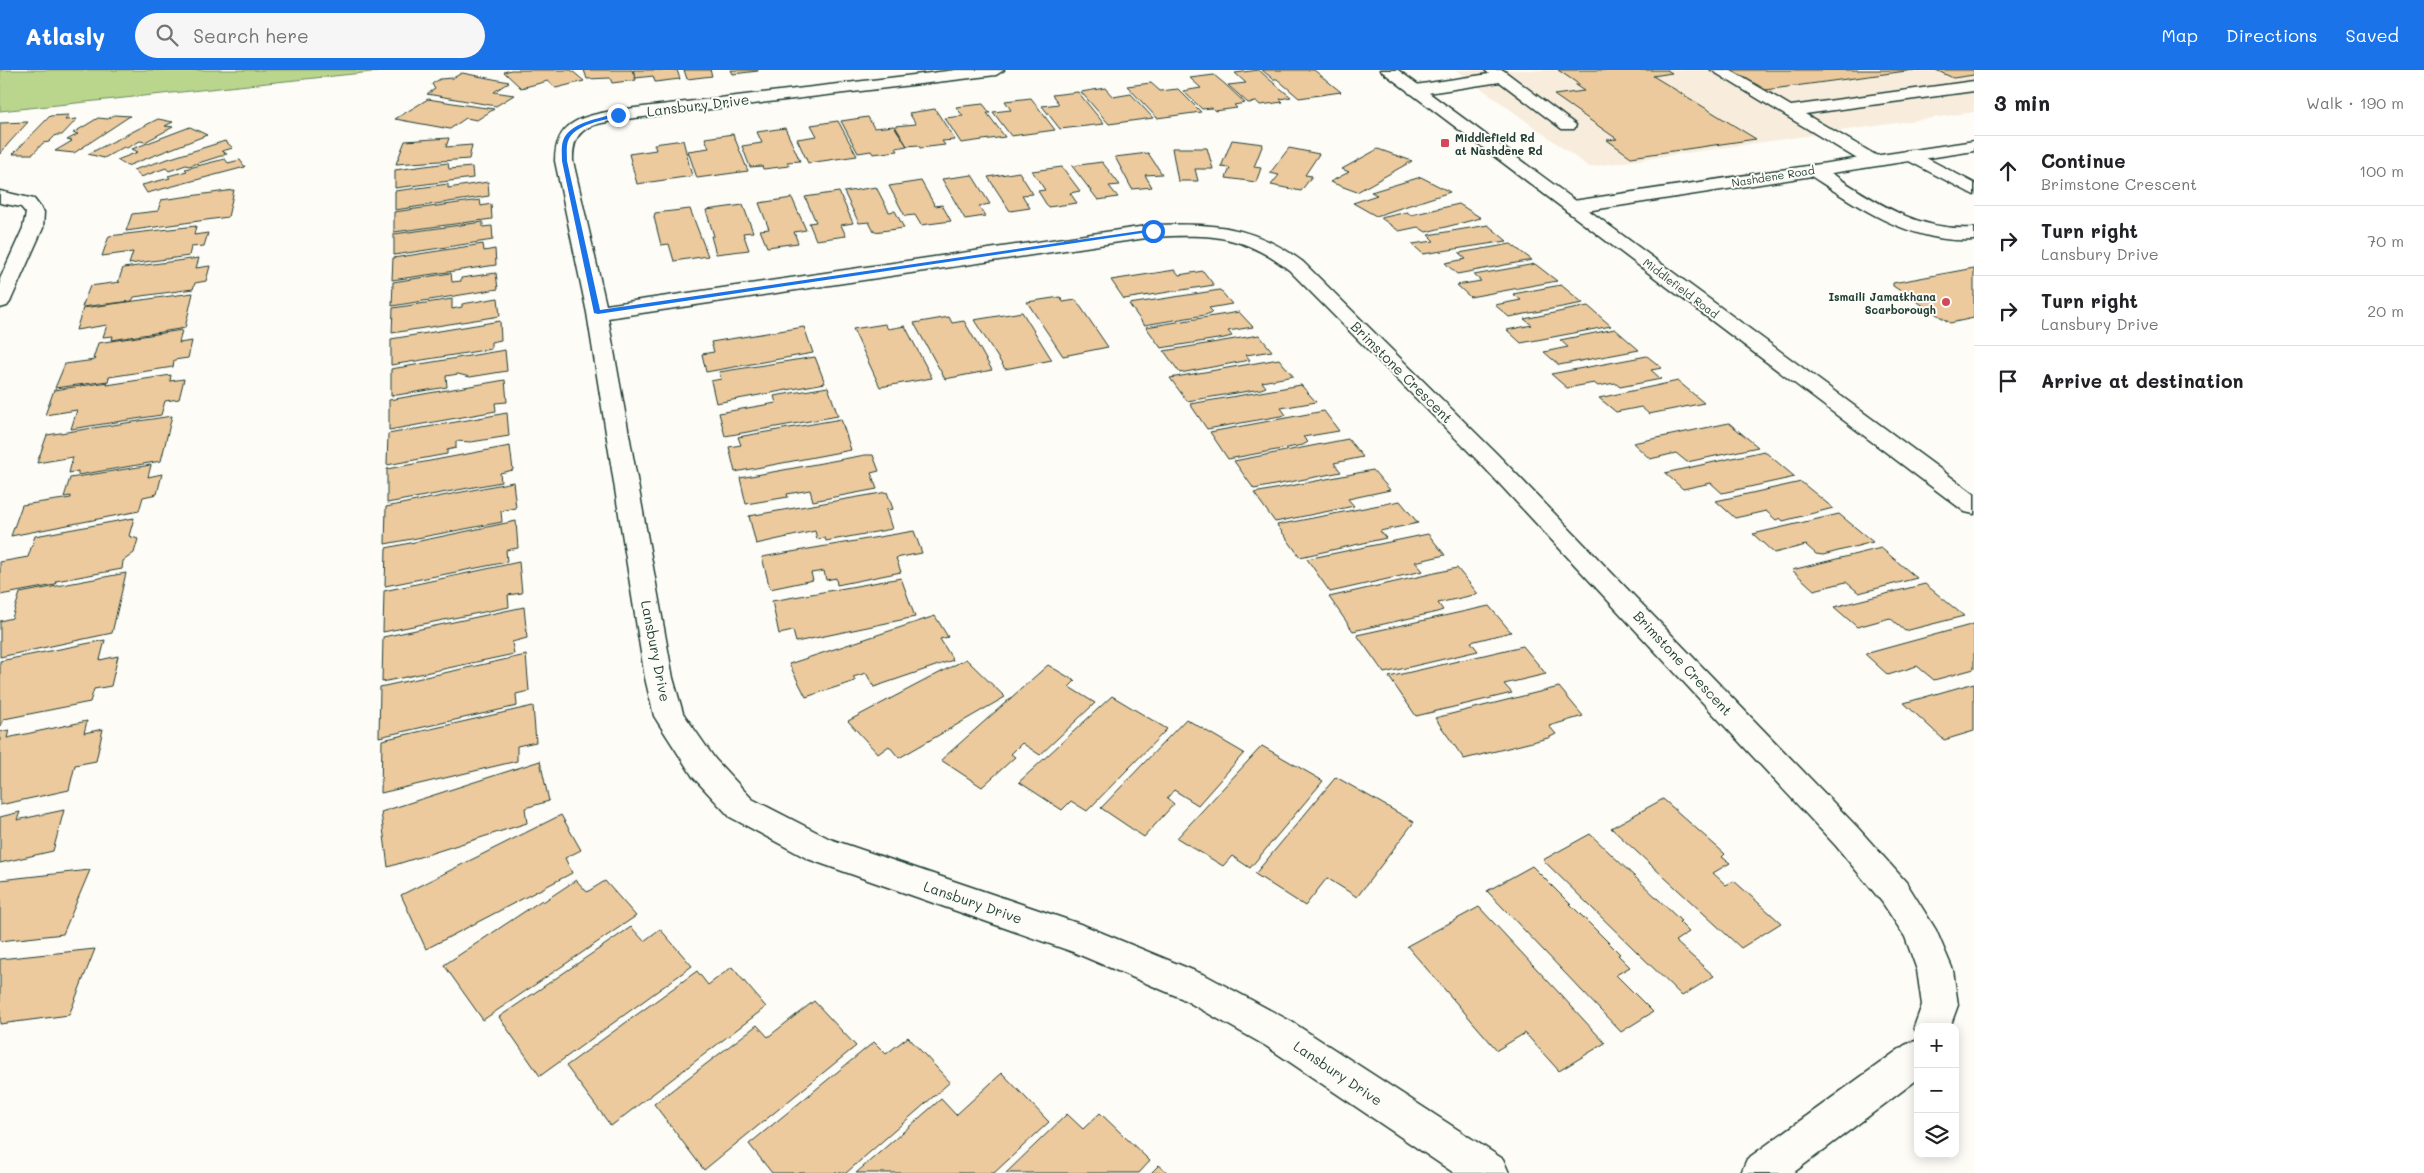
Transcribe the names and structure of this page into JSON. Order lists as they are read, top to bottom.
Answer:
{
  "streets": {
    "street": [
      "Lansbury Drive",
      "Nashdene Road",
      "Middlefield Road",
      "Brimstone Crescent"
    ]
  },
  "crossings": [
    ["Lansbury Drive", "Brimstone Crescent"],
    ["Nashdene Road", "Middlefield Road"]
  ],
  "places": {
    "transit": ["Middlefield Rd at Nashdene Rd"],
    "other": ["Ismaili Jamatkhana Scarborough"]
  },
  "page": {
    "header": "Atlasly",
    "search": "Search here",
    "nav": ["Map", "Directions", "Saved"],
    "heading": ["3 min", "Walk · 190 m"],
    "list": [
      ["Continue", "Brimstone Crescent", "100 m"],
      ["Turn right", "Lansbury Drive", "70 m"],
      ["Turn right", "Lansbury Drive", "20 m"],
      "Arrive at destination"
    ],
    "map_buttons": ["+", "−"]
  }
}
